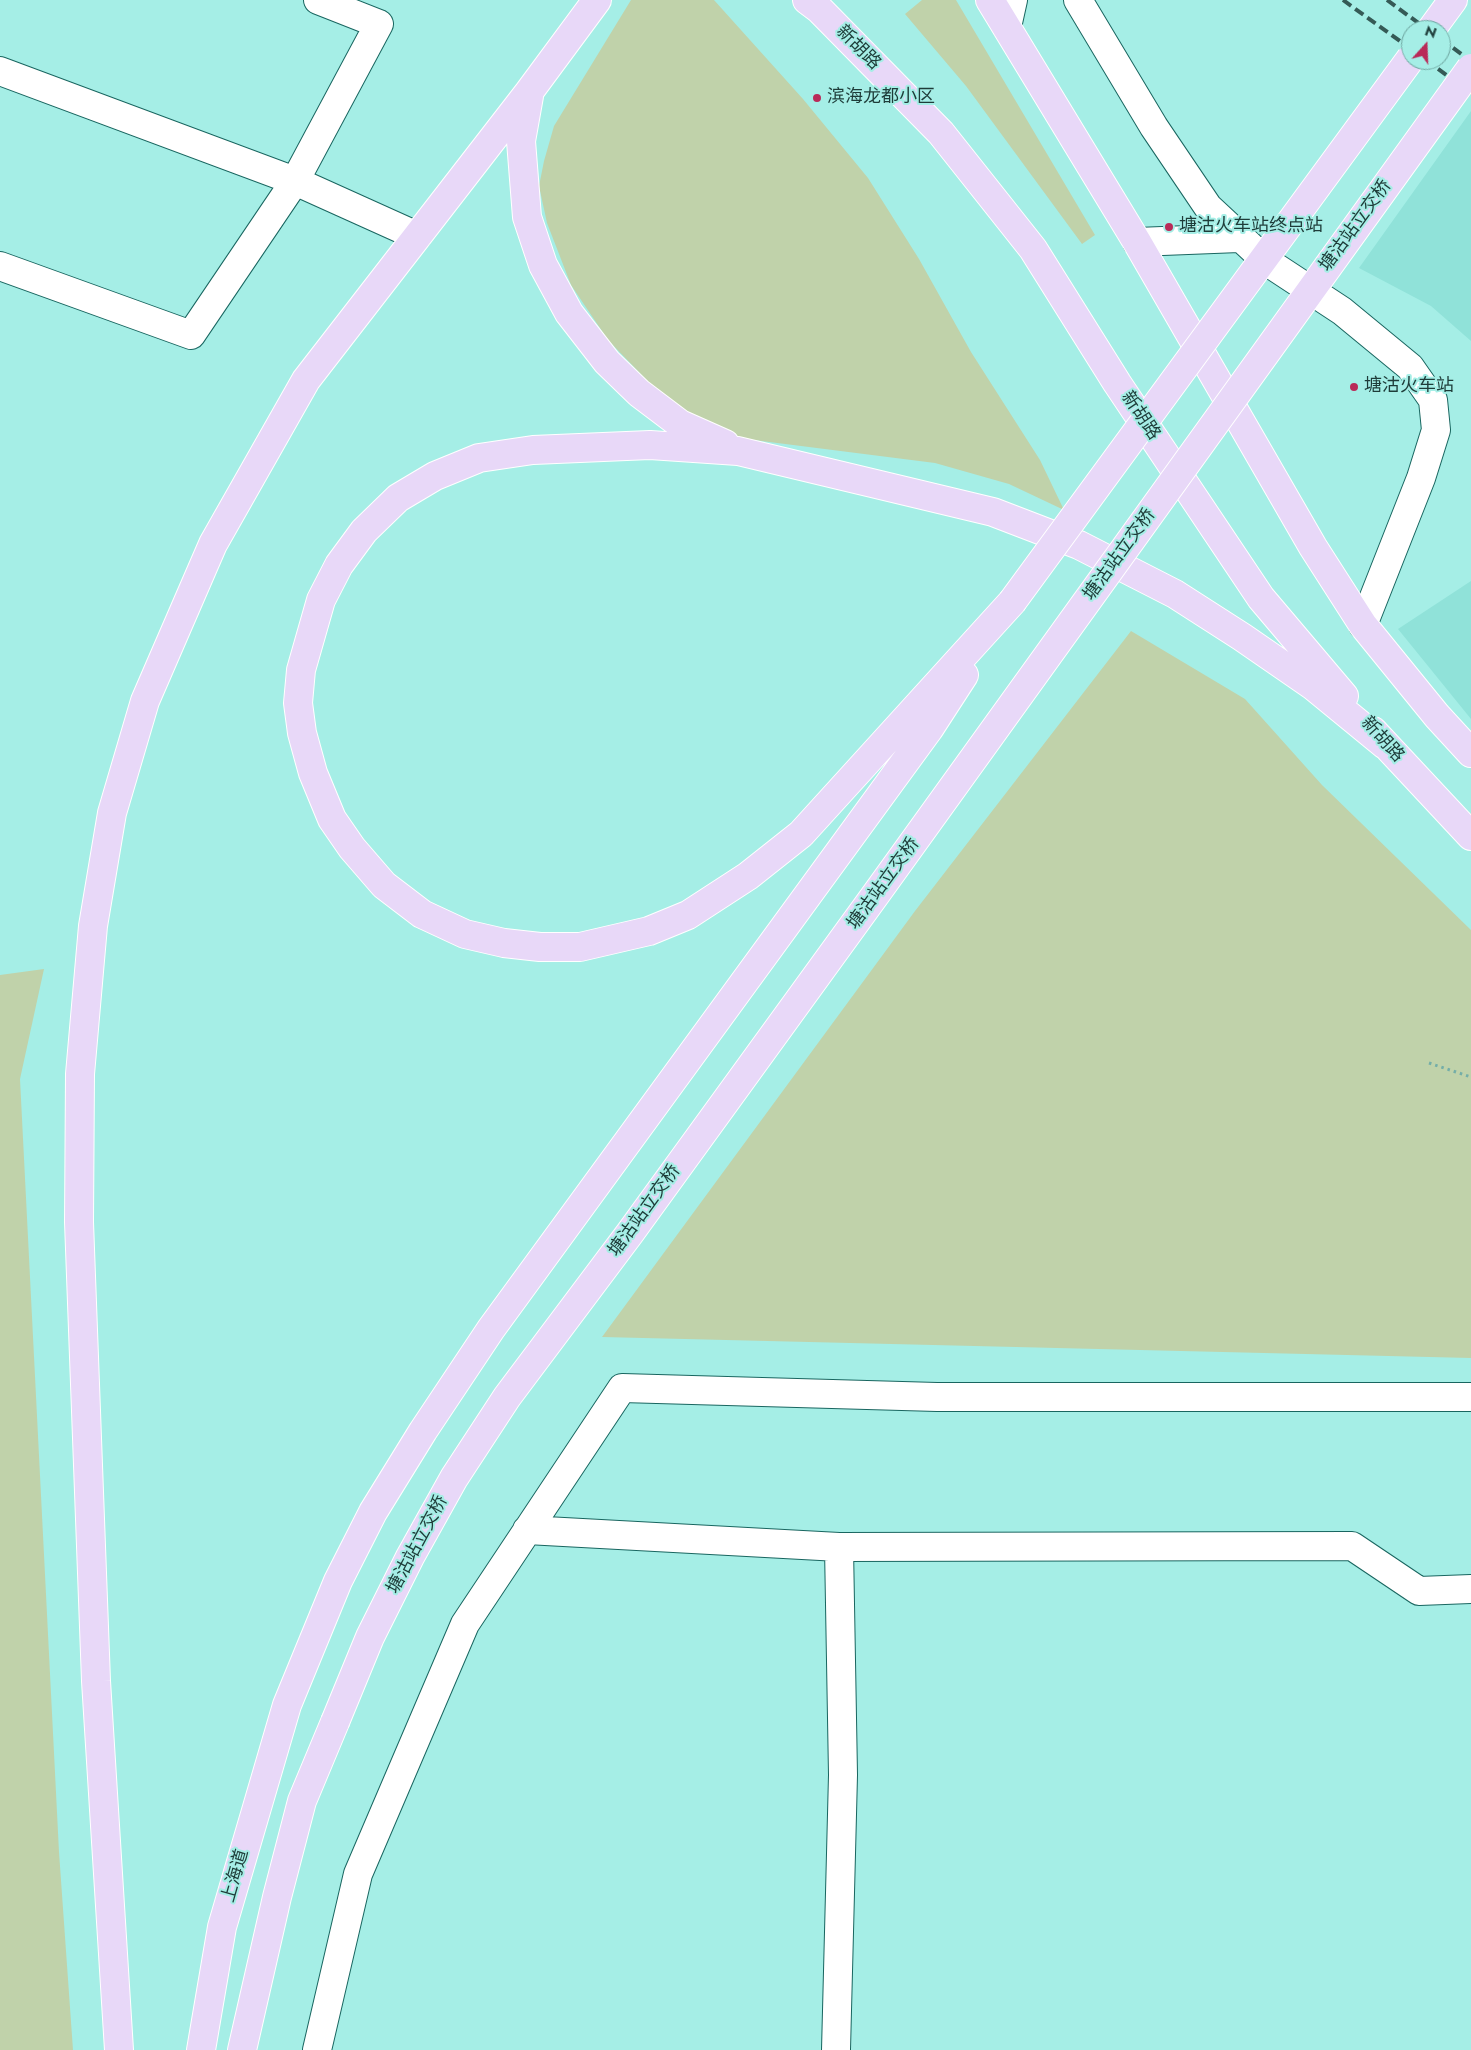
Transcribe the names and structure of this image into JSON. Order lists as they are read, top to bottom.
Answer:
{
  "streets": {
    "main road": ["新胡路", "塘沽站立交桥", "上海道"]
  },
  "places": ["滨海龙都小区", "塘沽火车站终点站", "塘沽火车站"],
  "north": "top"
}
